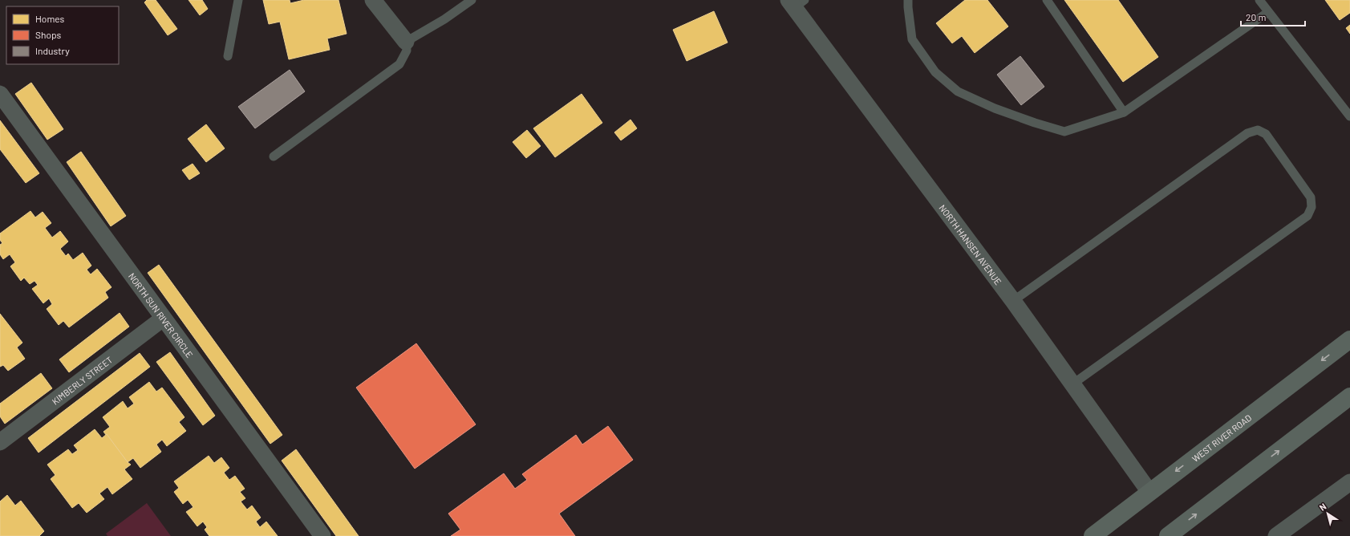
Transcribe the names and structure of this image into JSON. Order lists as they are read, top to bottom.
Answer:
{
  "streets": {
    "main road": ["WEST RIVER ROAD"],
    "street": ["NORTH HANSEN AVENUE", "NORTH SUN RIVER CIRCLE", "KIMBERLY STREET"]
  },
  "crossings": [
    ["NORTH HANSEN AVENUE", "WEST RIVER ROAD"],
    ["NORTH SUN RIVER CIRCLE", "KIMBERLY STREET"]
  ],
  "legend": ["Homes", "Shops", "Industry"],
  "scale_bar": "20 m",
  "north": "top left"
}
